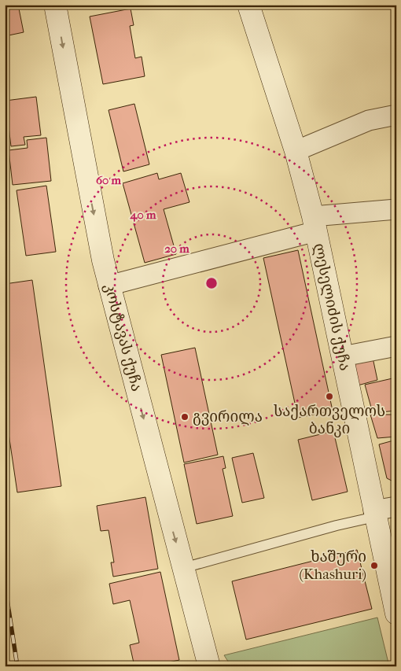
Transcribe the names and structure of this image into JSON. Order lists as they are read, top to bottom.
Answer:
{
  "streets": {
    "street": ["ლესელიძის ქუჩა", "კოსტავას ქუჩა"]
  },
  "one_way": ["კოსტავას ქუჩა"],
  "places": ["საქართველოს ბანკი", "გვირილა", "ხაშური (Khashuri)"],
  "rings": ["60 m", "40 m", "20 m"]
}
